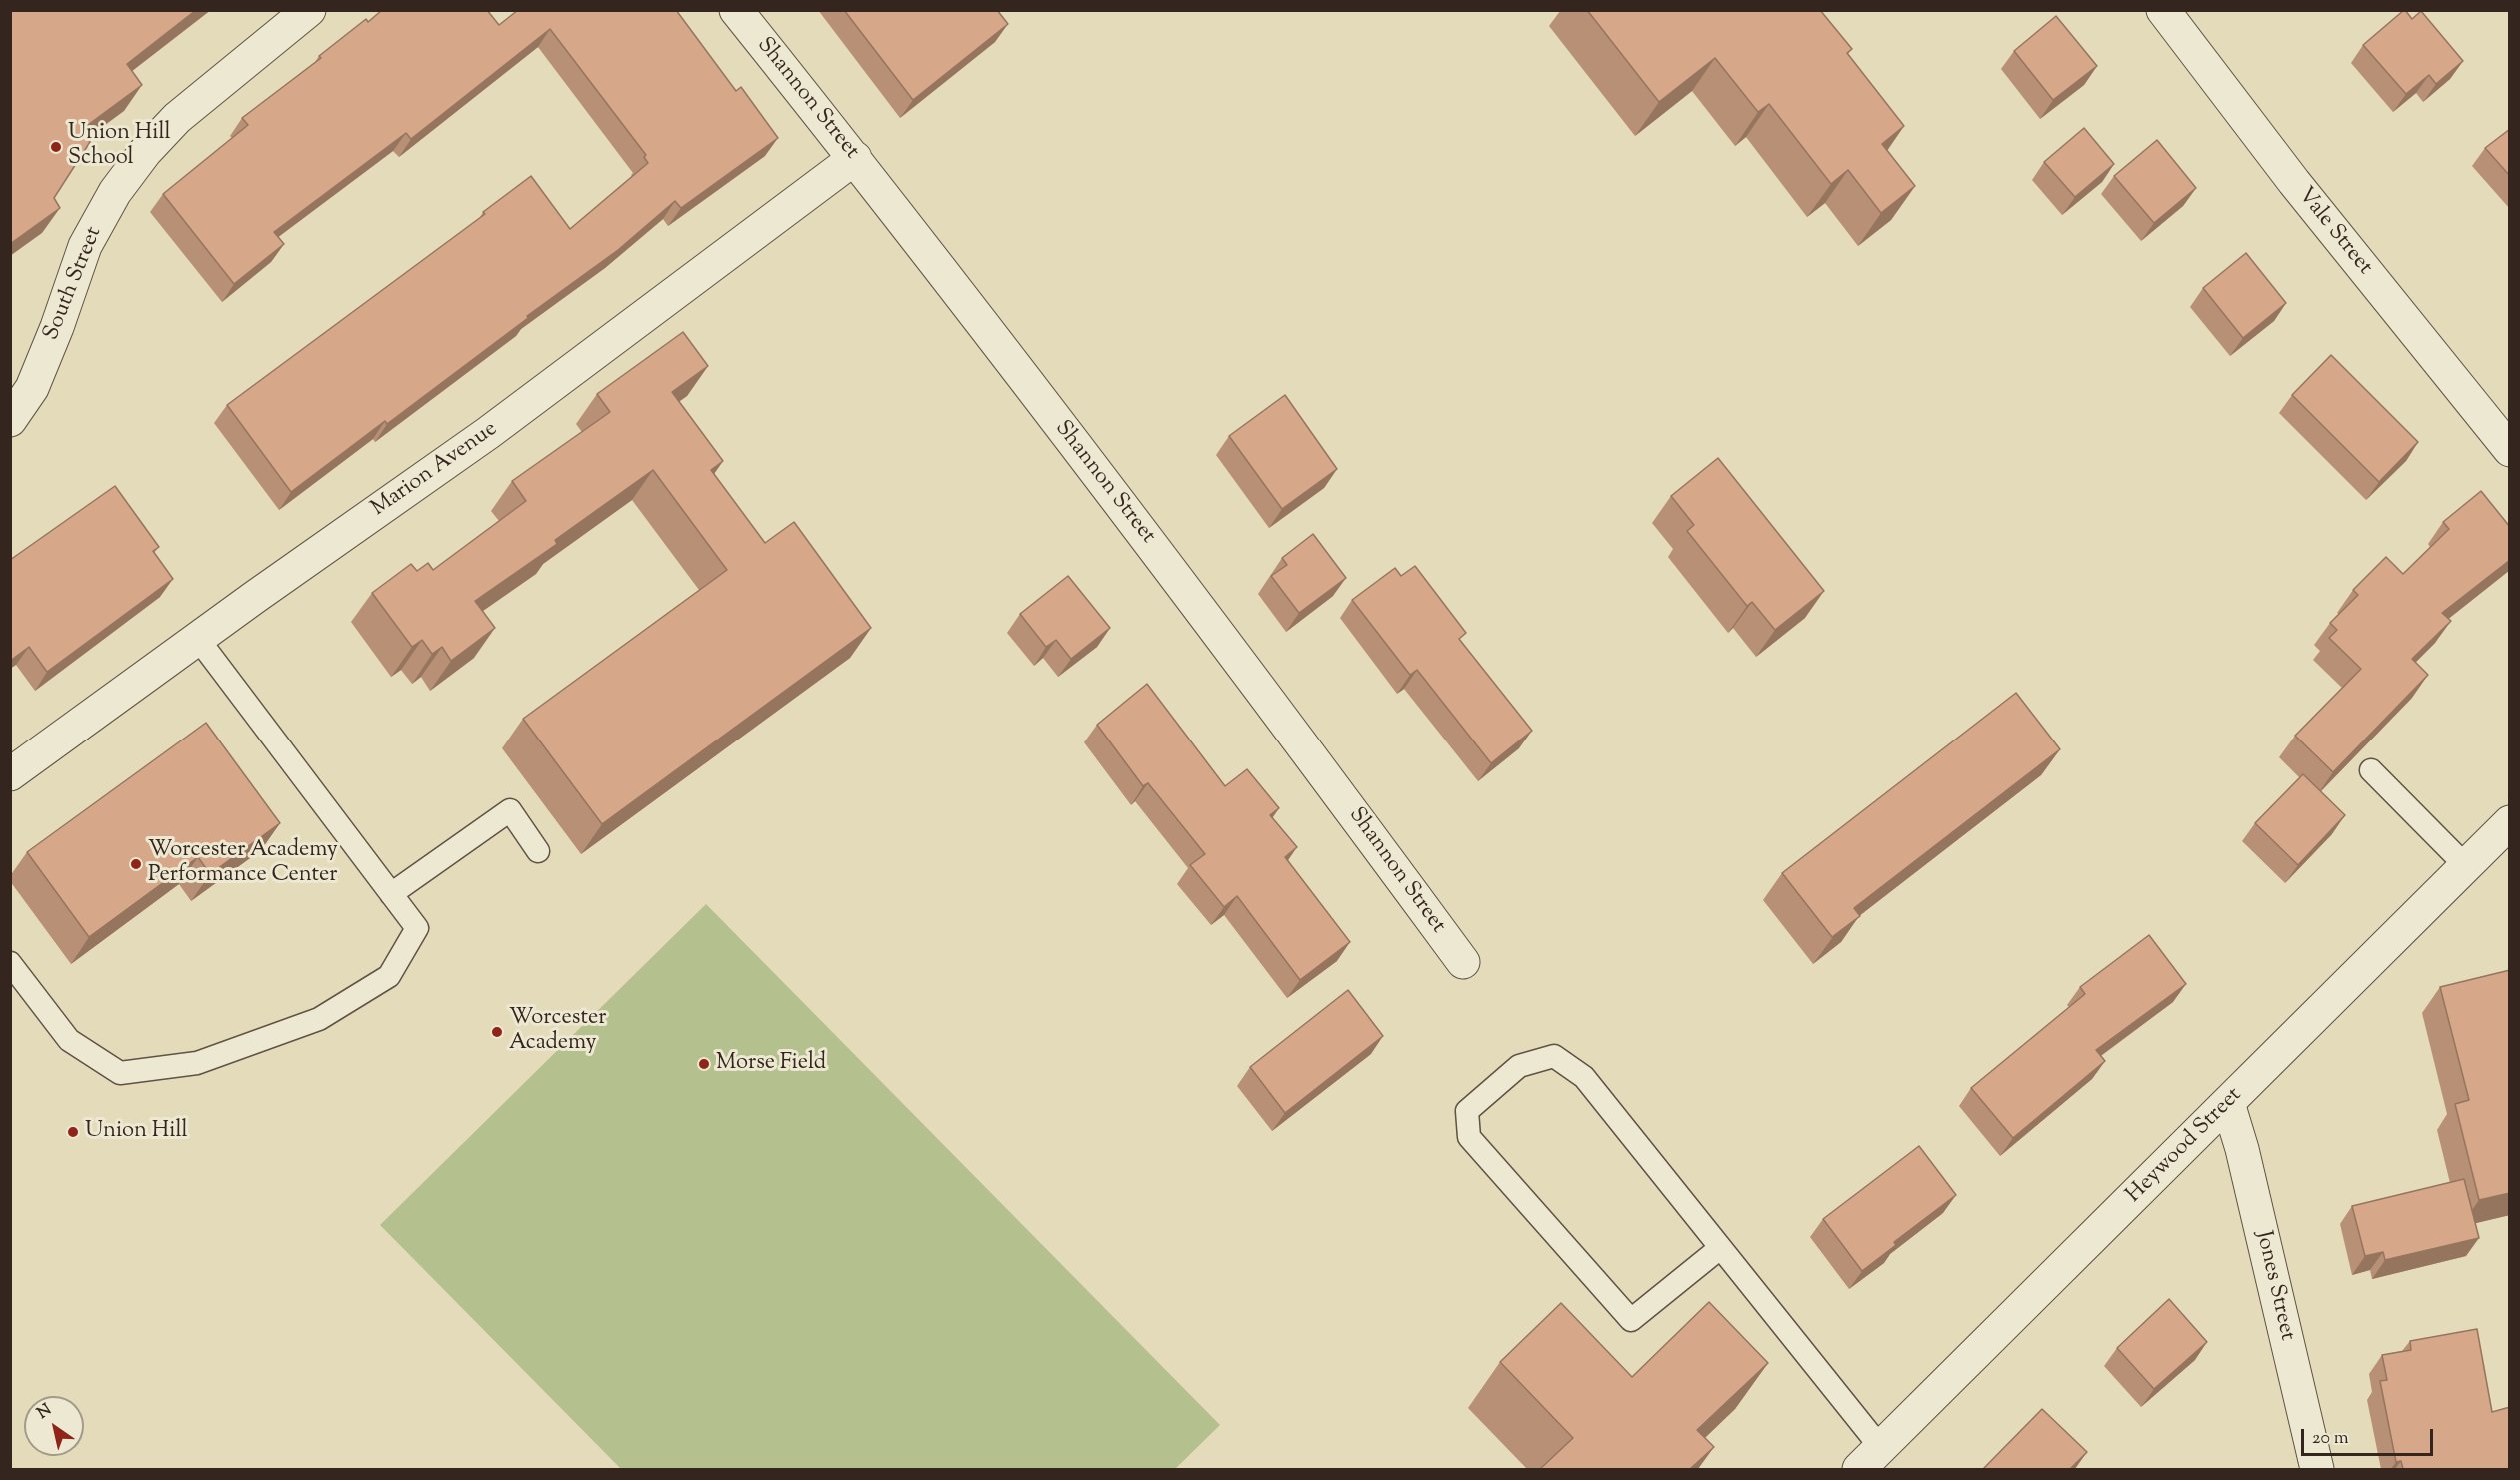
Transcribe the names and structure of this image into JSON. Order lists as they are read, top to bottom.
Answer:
{
  "streets": {
    "street": [
      "Shannon Street",
      "Vale Street",
      "South Street",
      "Marion Avenue",
      "Heywood Street",
      "Jones Street"
    ]
  },
  "crossings": [
    ["Shannon Street", "Marion Avenue"],
    ["Heywood Street", "Jones Street"]
  ],
  "places": [
    "Union Hill School",
    "Worcester Academy Performance Center",
    "Worcester Academy",
    "Morse Field",
    "Union Hill"
  ],
  "scale_bar": "20 m",
  "north": "top left"
}
